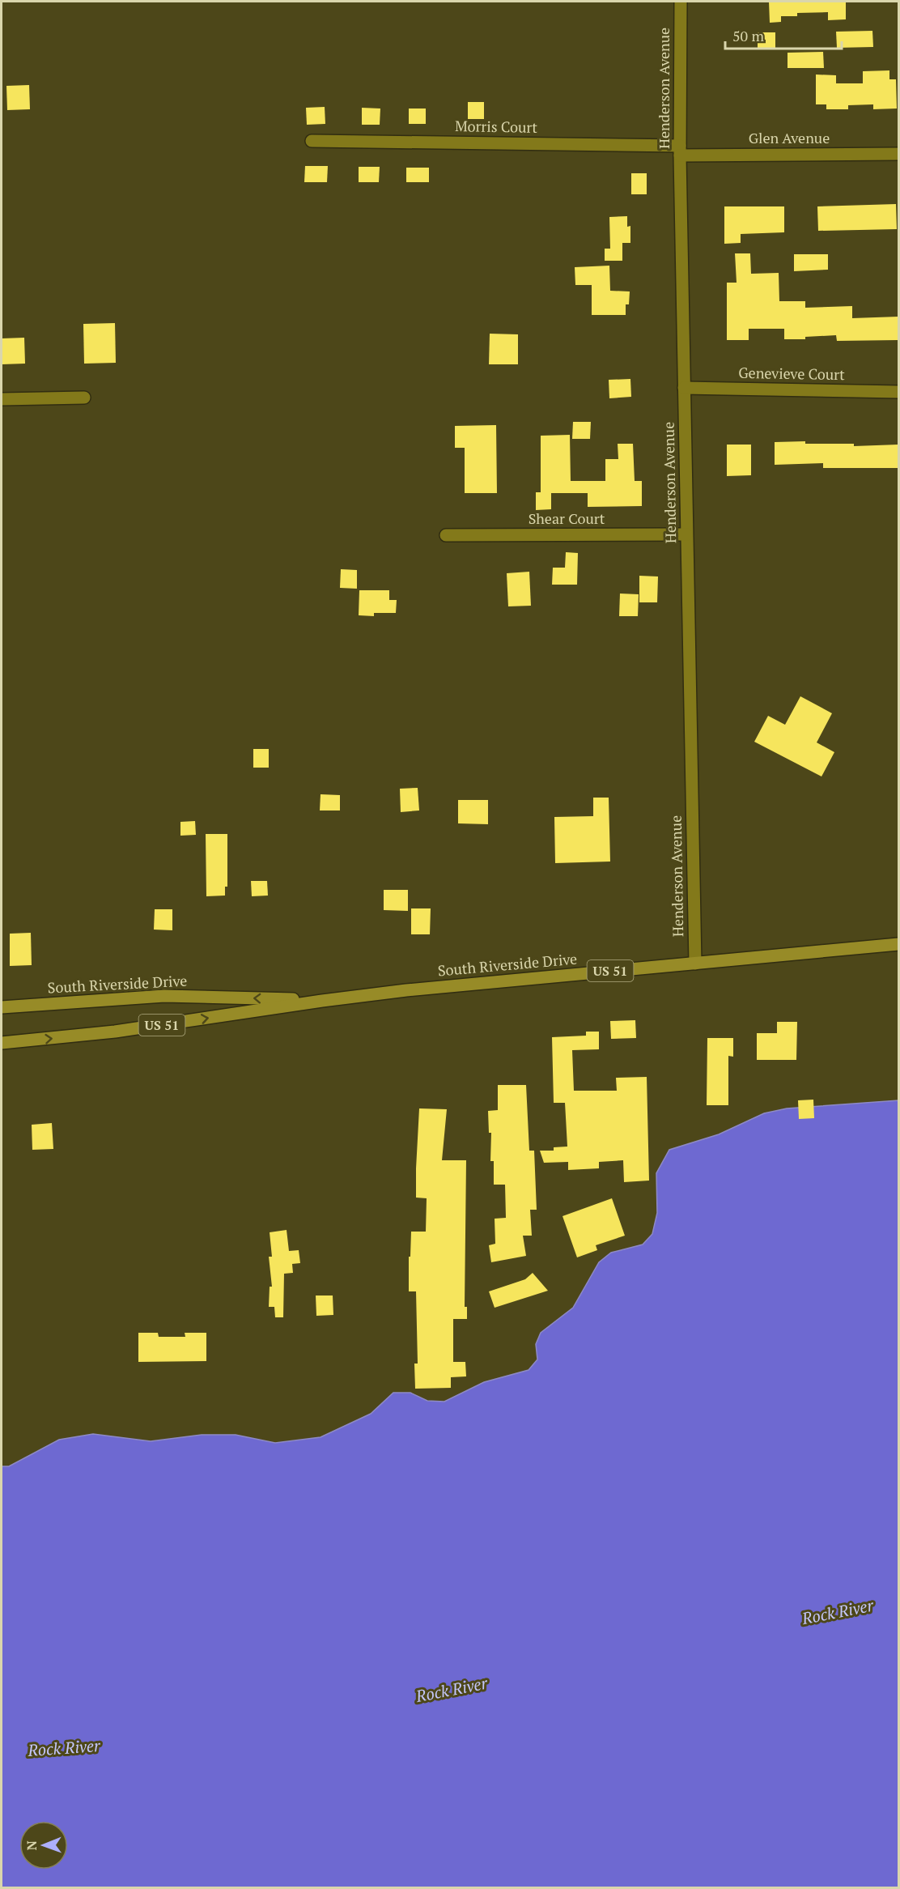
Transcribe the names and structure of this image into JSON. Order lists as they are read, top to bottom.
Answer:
{
  "streets": {
    "main road": ["South Riverside Drive", "US 51"],
    "street": [
      "Henderson Avenue",
      "Morris Court",
      "Glen Avenue",
      "Genevieve Court",
      "Shear Court"
    ]
  },
  "crossings": [
    ["Henderson Avenue", "Morris Court"],
    ["Henderson Avenue", "Glen Avenue"],
    ["Henderson Avenue", "Genevieve Court"],
    ["Henderson Avenue", "Shear Court"],
    ["Henderson Avenue", "South Riverside Drive"],
    ["Morris Court", "Glen Avenue"]
  ],
  "water": ["Rock River"],
  "scale_bar": "50 m",
  "north": "left"
}
